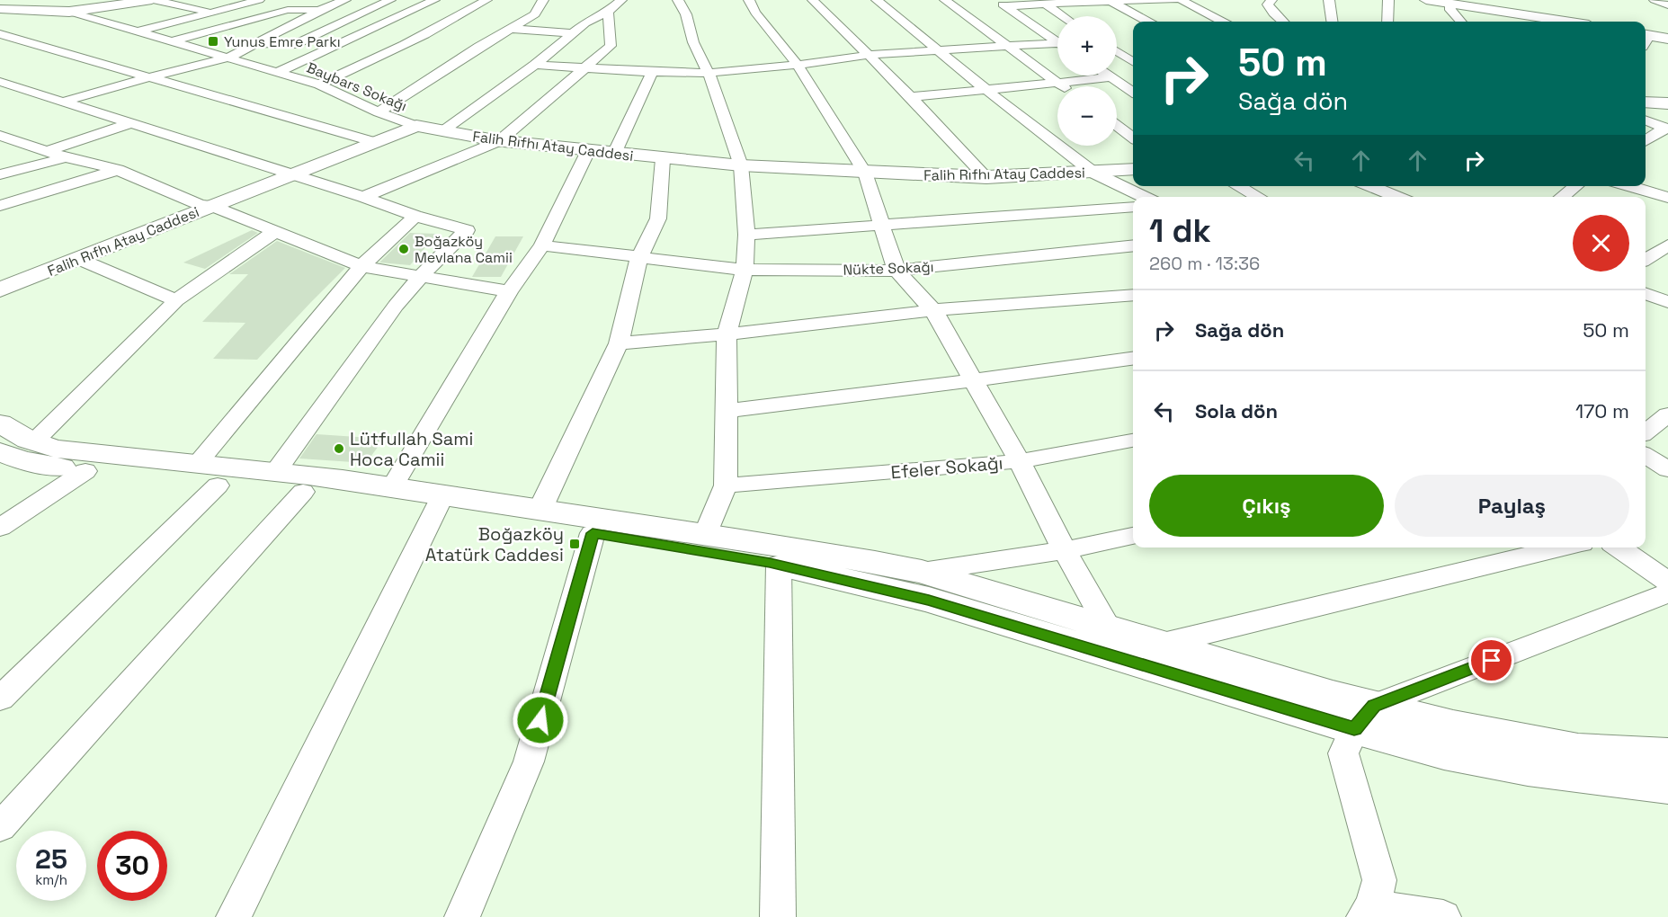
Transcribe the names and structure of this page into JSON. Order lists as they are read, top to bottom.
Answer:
{
  "streets": {
    "main road": ["Falih Rıfhı Atay Caddesi"],
    "street": ["Baybars Sokağı", "Nükte Sokağı", "Efeler Sokağı"]
  },
  "crossings": [
    ["Baybars Sokağı", "Falih Rıfhı Atay Caddesi"],
    ["Falih Rıfhı Atay Caddesi", "Efeler Sokağı"],
    ["Nükte Sokağı", "Efeler Sokağı"]
  ],
  "places": {
    "transit": ["Yunus Emre Parkı", "Boğazköy Atatürk Caddesi"],
    "other": ["Boğazköy Mevlana Camii", "Lütfullah Sami Hoca Camii"]
  },
  "page": {
    "map_buttons": ["+", "−"],
    "turn": ["50 m", "Sağa dön"],
    "heading": ["1 dk", "260 m · 13:36"],
    "list": [
      {
        "name": "Sağa dön",
        "value": "50 m"
      },
      {
        "name": "Sola dön",
        "value": "170 m"
      }
    ],
    "buttons": ["Çıkış", "Paylaş"],
    "speed": "25 km/h",
    "limit": "30"
  }
}
